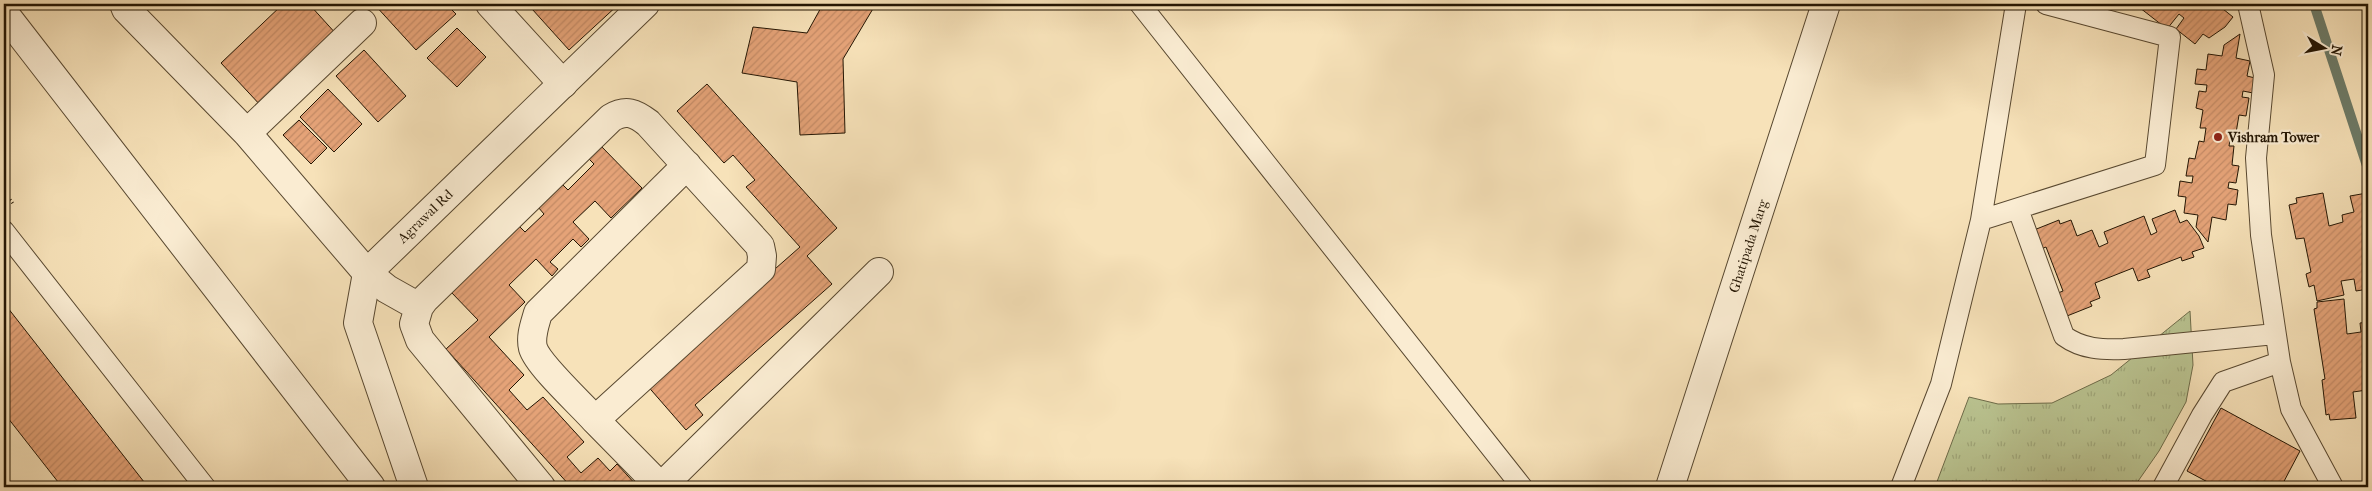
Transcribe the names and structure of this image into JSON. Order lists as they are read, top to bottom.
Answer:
{
  "streets": {
    "street": ["Agrawal Rd", "Ghatipada Marg"]
  },
  "places": ["Vishram Tower"],
  "north": "right"
}
